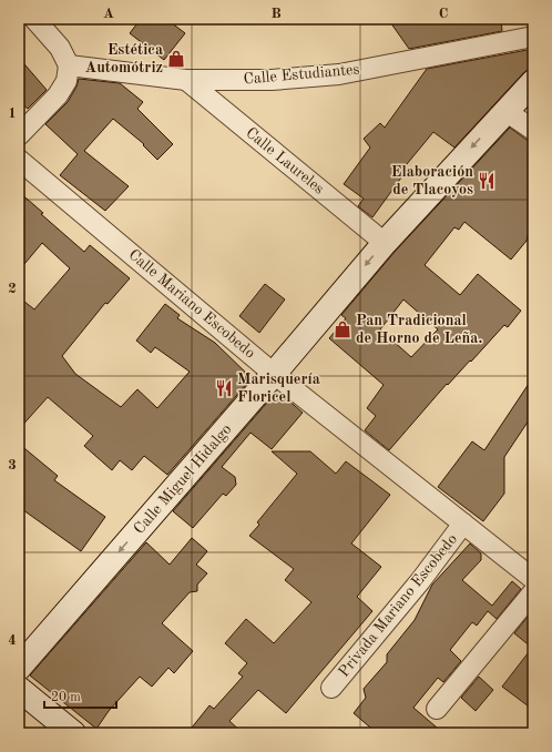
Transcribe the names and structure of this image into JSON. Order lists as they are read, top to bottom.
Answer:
{
  "streets": {
    "main road": ["Calle Miguel Hidalgo"],
    "street": [
      "Calle Estudiantes",
      "Calle Laureles",
      "Calle Mariano Escobedo",
      "Privada Mariano Escobedo"
    ]
  },
  "crossings": [
    ["Calle Estudiantes", "Calle Laureles"],
    ["Calle Laureles", "Calle Miguel Hidalgo"],
    ["Calle Mariano Escobedo", "Calle Miguel Hidalgo"],
    ["Calle Mariano Escobedo", "Privada Mariano Escobedo"]
  ],
  "one_way": ["Calle Miguel Hidalgo"],
  "places": {
    "shop": ["Estética Automótriz", "Pan Tradicional de Horno de Leña."],
    "restaurant": ["Elaboración de Tlacoyos", "Marisquería Floricel"]
  },
  "scale_bar": "20 m",
  "grid": {
    "columns": ["A", "B", "C"],
    "rows": [
      "1",
      "2",
      "3",
      "4"
    ]
  }
}
